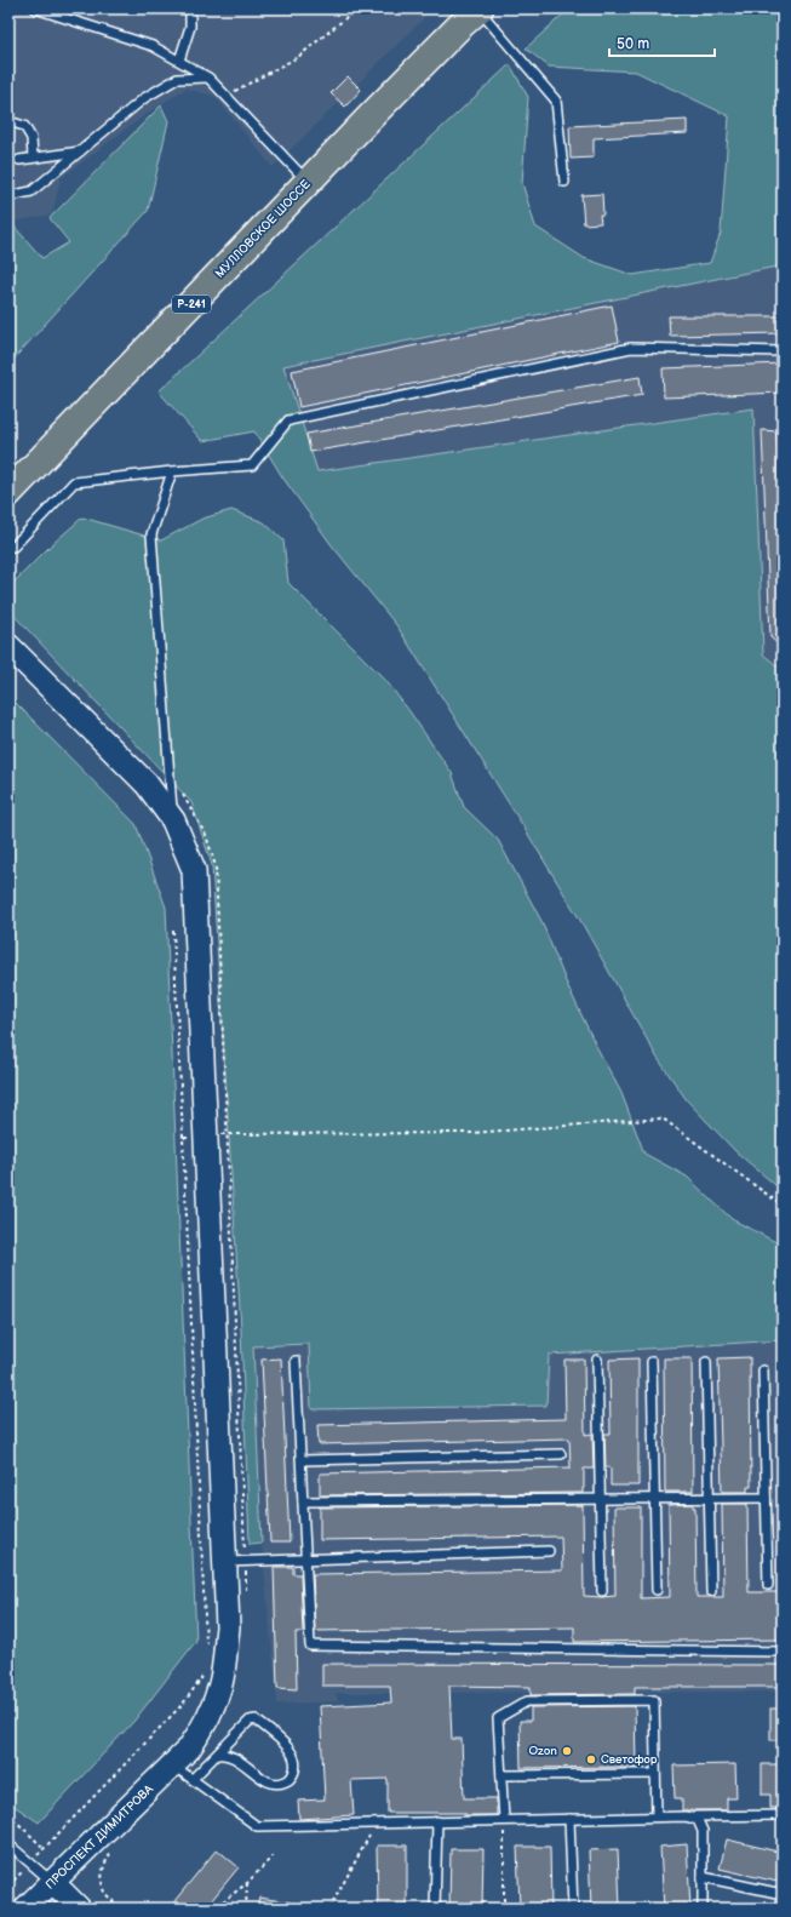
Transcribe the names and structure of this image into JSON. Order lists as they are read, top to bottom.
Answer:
{
  "streets": {
    "highway": ["МУЛЛОВСКОЕ ШОССЕ", "Р-241"],
    "main road": ["ПРОСПЕКТ ДИМИТРОВА"]
  },
  "places": ["Ozon", "Светофор"],
  "scale_bar": "50 m"
}
